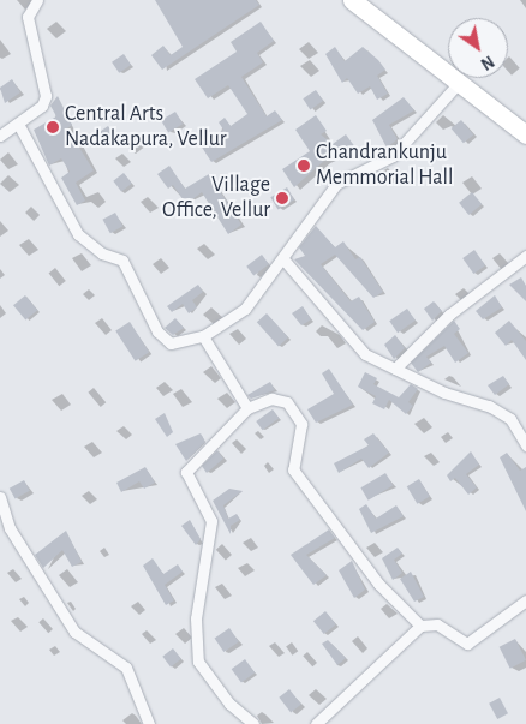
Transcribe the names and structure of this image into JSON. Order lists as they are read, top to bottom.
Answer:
{
  "places": ["Central Arts Nadakapura, Vellur", "Chandrankunju Memmorial Hall", "Village Office, Vellur"],
  "north": "bottom right"
}
